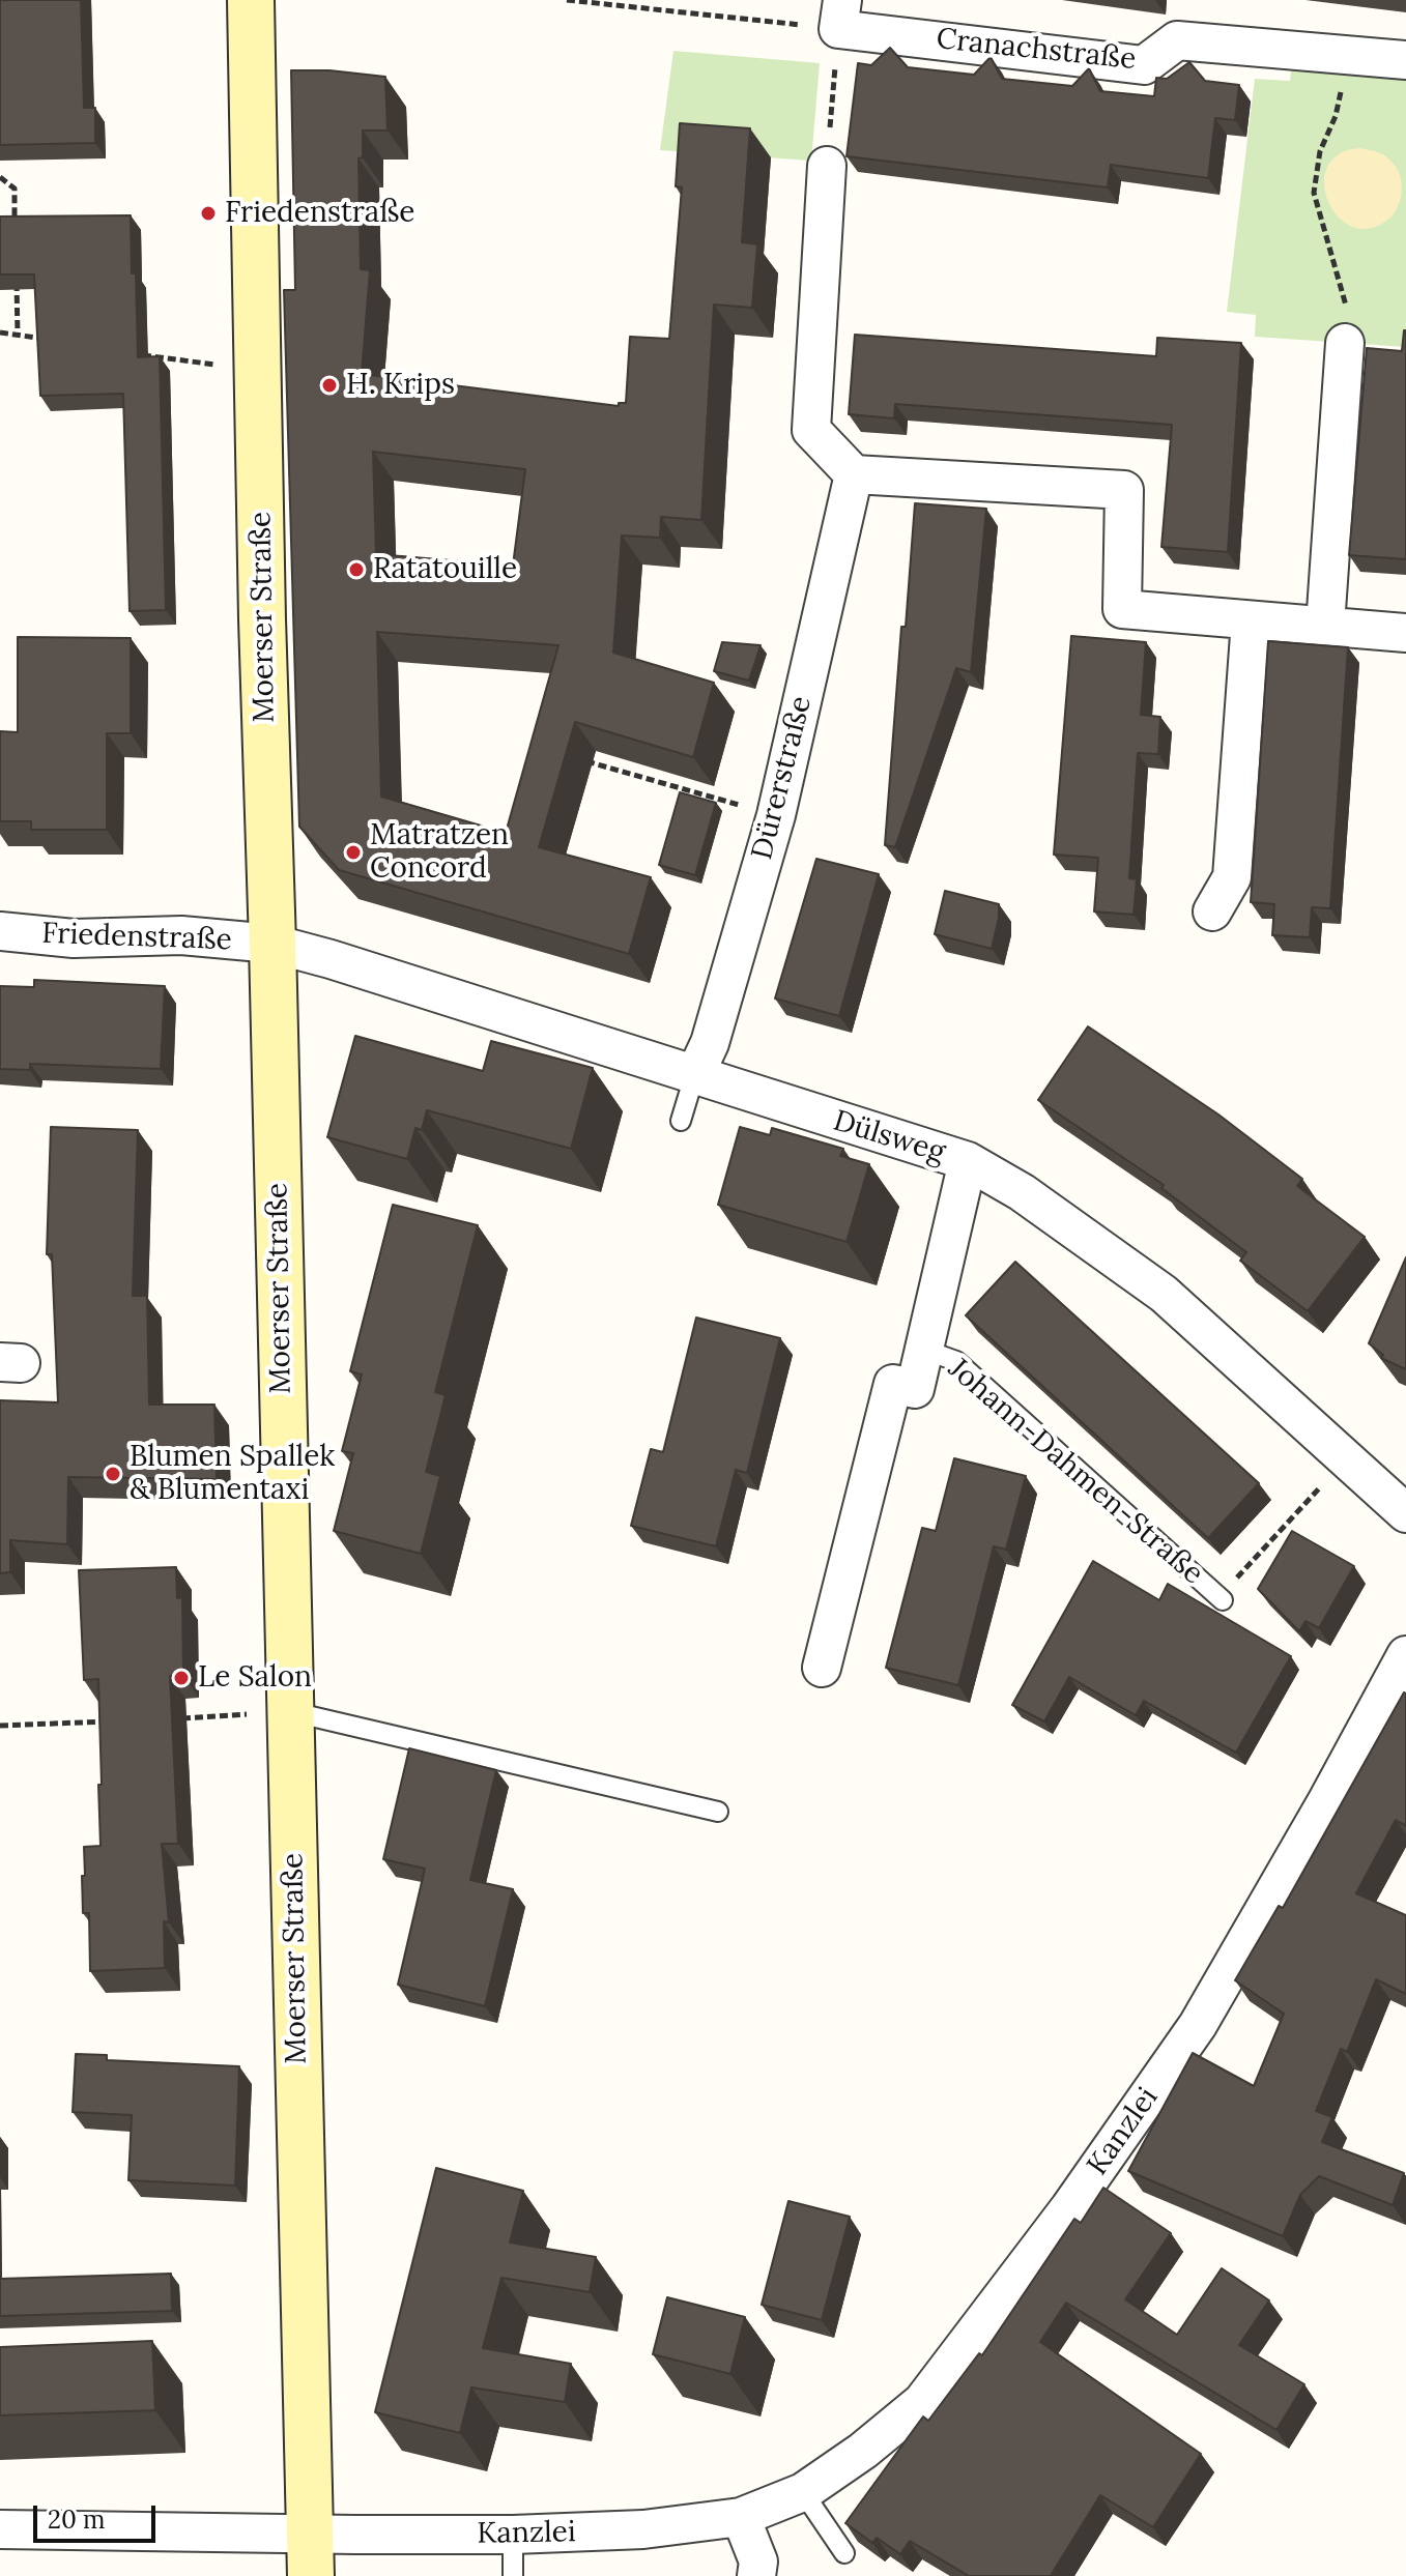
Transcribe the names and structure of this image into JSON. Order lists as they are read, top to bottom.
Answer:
{
  "streets": {
    "main road": ["Moerser Straße"],
    "street": [
      "Cranachstraße",
      "Dürerstraße",
      "Friedenstraße",
      "Dülsweg",
      "Johann-Dahmen-Straße",
      "Kanzlei"
    ]
  },
  "crossings": [
    ["Moerser Straße", "Friedenstraße"],
    ["Moerser Straße", "Dülsweg"],
    ["Moerser Straße", "Kanzlei"],
    ["Dürerstraße", "Dülsweg"],
    ["Friedenstraße", "Dülsweg"],
    ["Dülsweg", "Johann-Dahmen-Straße"]
  ],
  "places": [
    "Friedenstraße",
    "H. Krips",
    "Ratatouille",
    "Matratzen Concord",
    "Blumen Spallek & Blumentaxi",
    "Le Salon"
  ],
  "scale_bar": "20 m"
}
